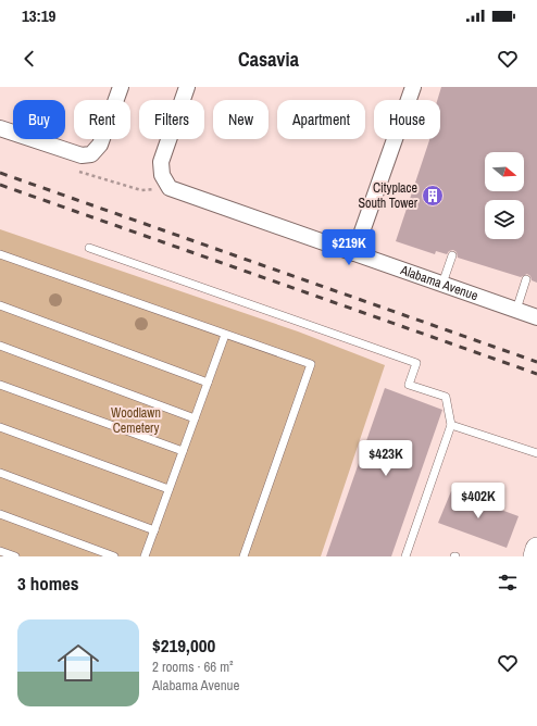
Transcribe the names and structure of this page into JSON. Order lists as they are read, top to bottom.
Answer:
{
  "streets": {
    "street": ["Alabama Avenue"]
  },
  "parks": ["Woodlawn Cemetery"],
  "places": {
    "building": ["Cityplace South Tower"]
  },
  "north": "right",
  "page": {
    "status": "13:19",
    "header": "Casavia",
    "chip": [
      "Buy",
      "Rent",
      "Filters",
      "New",
      "Apartment",
      "House"
    ],
    "price": ["$219K", "$423K", "$402K"],
    "heading": "3 homes",
    "list": [
      {
        "name": "$219,000",
        "note": "2 rooms · 66 m² · Alabama Avenue"
      }
    ]
  }
}
